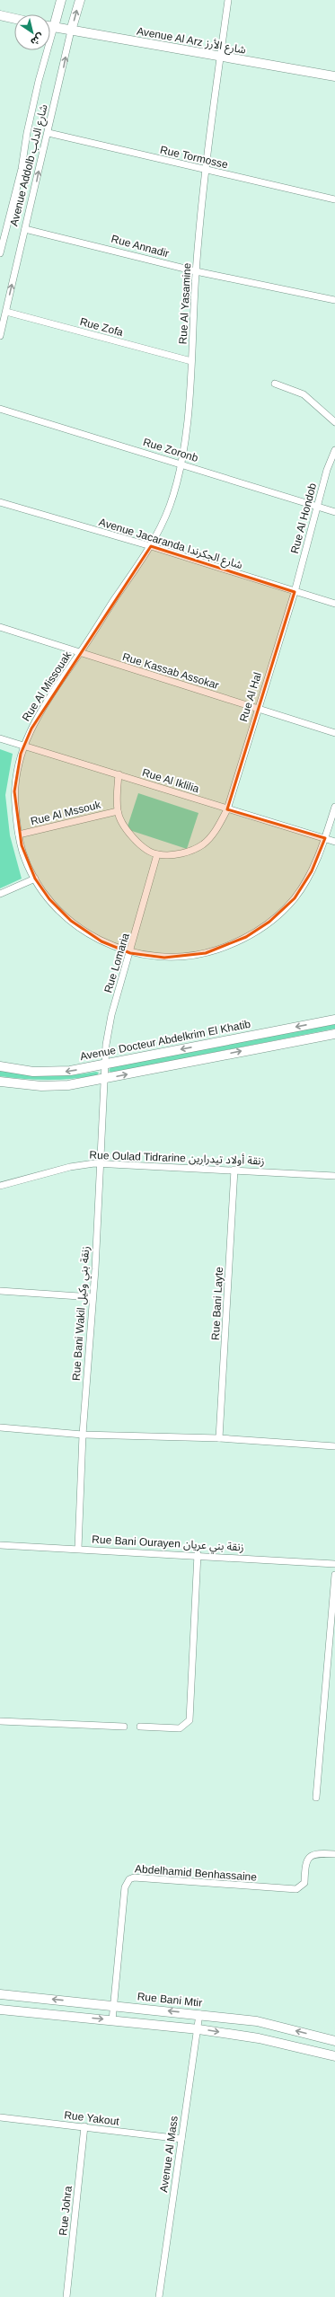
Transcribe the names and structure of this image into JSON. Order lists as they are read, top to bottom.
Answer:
{
  "streets": {
    "street": [
      "Avenue Al Arz شارع الأرز",
      "Rue Tormosse",
      "Avenue Addolb شارع الدلب",
      "Rue Annadir",
      "Rue Al Yasamine",
      "Rue Zofa",
      "Rue Zoronb",
      "Rue Al Hondob",
      "Avenue Jacaranda شارع الجكرندا",
      "Rue Kassab Assokar",
      "Rue Al Missouak",
      "Rue Al Hal",
      "Rue Al Iklilia",
      "Rue Al Mssouk",
      "Rue Lomaria",
      "Avenue Docteur Abdelkrim El Khatib",
      "Rue Oulad Tidrarine زنقة أولاد تيدرارين",
      "Rue Bani Layte",
      "Rue Bani Wakil زنقة بني وكيل",
      "Rue Bani Ourayen زنقة بني عريان",
      "Abdelhamid Benhassaine",
      "Rue Bani Mtir",
      "Rue Yakout",
      "Avenue Al Mass",
      "Rue Johra"
    ]
  },
  "crossings": [
    ["Avenue Al Arz شارع الأرز", "Avenue Addolb شارع الدلب"],
    ["Avenue Al Arz شارع الأرز", "Rue Al Yasamine"],
    ["Rue Tormosse", "Avenue Addolb شارع الدلب"],
    ["Rue Tormosse", "Rue Al Yasamine"],
    ["Avenue Addolb شارع الدلب", "Rue Annadir"],
    ["Avenue Addolb شارع الدلب", "Rue Zofa"],
    ["Rue Annadir", "Rue Al Yasamine"],
    ["Rue Al Yasamine", "Rue Zofa"],
    ["Rue Al Yasamine", "Rue Zoronb"],
    ["Rue Al Yasamine", "Avenue Jacaranda شارع الجكرندا"],
    ["Rue Al Yasamine", "Rue Al Missouak"],
    ["Rue Zoronb", "Rue Al Hondob"],
    ["Rue Al Hondob", "Avenue Jacaranda شارع الجكرندا"],
    ["Rue Al Hondob", "Rue Al Hal"],
    ["Avenue Jacaranda شارع الجكرندا", "Rue Al Missouak"],
    ["Avenue Jacaranda شارع الجكرندا", "Rue Al Hal"],
    ["Rue Kassab Assokar", "Rue Al Missouak"],
    ["Rue Kassab Assokar", "Rue Al Hal"],
    ["Rue Al Missouak", "Rue Al Iklilia"],
    ["Rue Al Missouak", "Rue Al Mssouk"],
    ["Rue Al Missouak", "Rue Lomaria"],
    ["Rue Al Hal", "Rue Al Iklilia"],
    ["Rue Lomaria", "Avenue Docteur Abdelkrim El Khatib"],
    ["Rue Lomaria", "Rue Bani Wakil زنقة بني وكيل"],
    ["Rue Oulad Tidrarine زنقة أولاد تيدرارين", "Rue Bani Layte"],
    ["Rue Oulad Tidrarine زنقة أولاد تيدرارين", "Rue Bani Wakil زنقة بني وكيل"],
    ["Rue Bani Wakil زنقة بني وكيل", "Rue Bani Ourayen زنقة بني عريان"],
    ["Abdelhamid Benhassaine", "Rue Bani Mtir"],
    ["Rue Bani Mtir", "Avenue Al Mass"],
    ["Rue Yakout", "Avenue Al Mass"],
    ["Rue Yakout", "Rue Johra"]
  ],
  "north": "bottom right"
}
